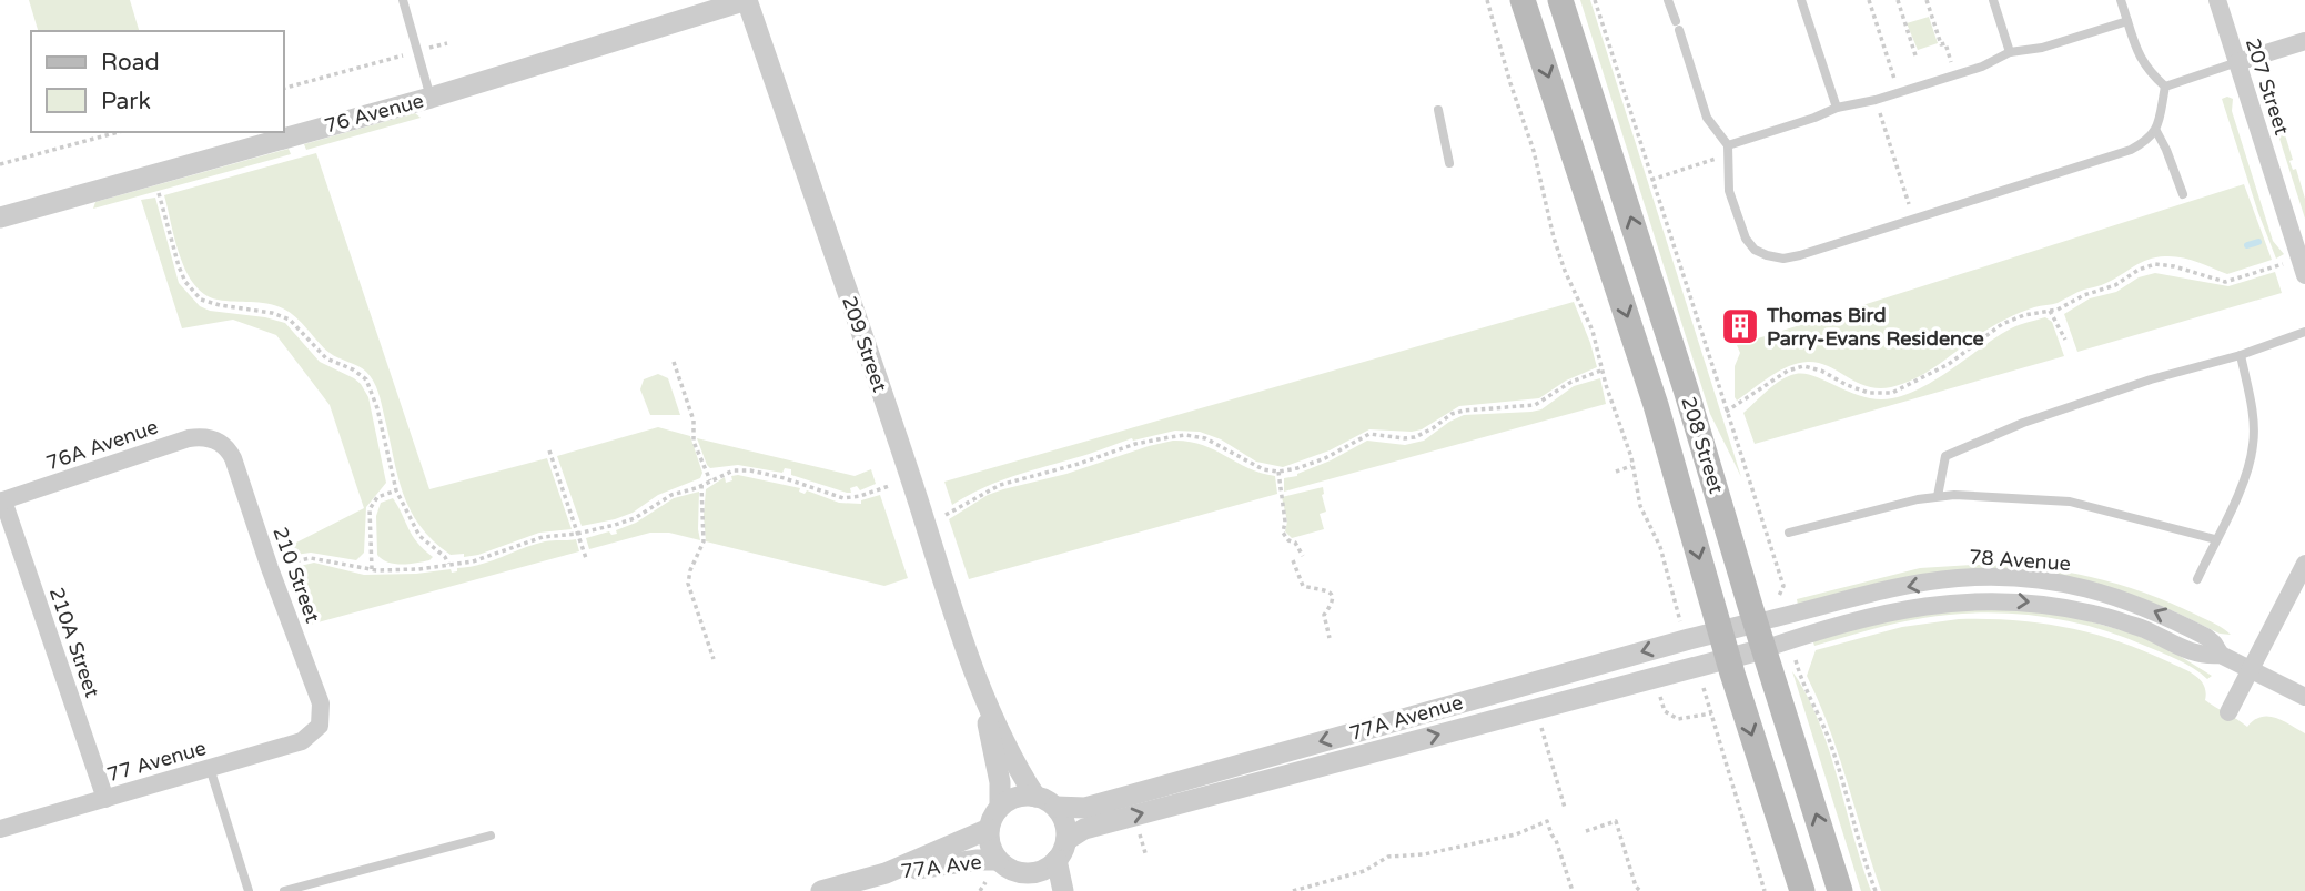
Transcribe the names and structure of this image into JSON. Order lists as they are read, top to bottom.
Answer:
{
  "streets": {
    "main road": ["208 Street"],
    "street": [
      "207 Street",
      "76 Avenue",
      "209 Street",
      "76A Avenue",
      "78 Avenue",
      "210 Street",
      "210A Street",
      "77A Avenue",
      "77 Avenue",
      "77A Ave"
    ]
  },
  "crossings": [
    ["76 Avenue", "209 Street"],
    ["209 Street", "77A Avenue"],
    ["209 Street", "77A Ave"],
    ["76A Avenue", "210 Street"],
    ["76A Avenue", "210A Street"],
    ["208 Street", "78 Avenue"],
    ["208 Street", "77A Avenue"],
    ["78 Avenue", "77A Avenue"],
    ["210 Street", "77 Avenue"],
    ["210A Street", "77 Avenue"],
    ["77A Avenue", "77A Ave"]
  ],
  "places": {
    "building": ["Thomas Bird Parry-Evans Residence"]
  },
  "legend": ["Road", "Park"]
}
